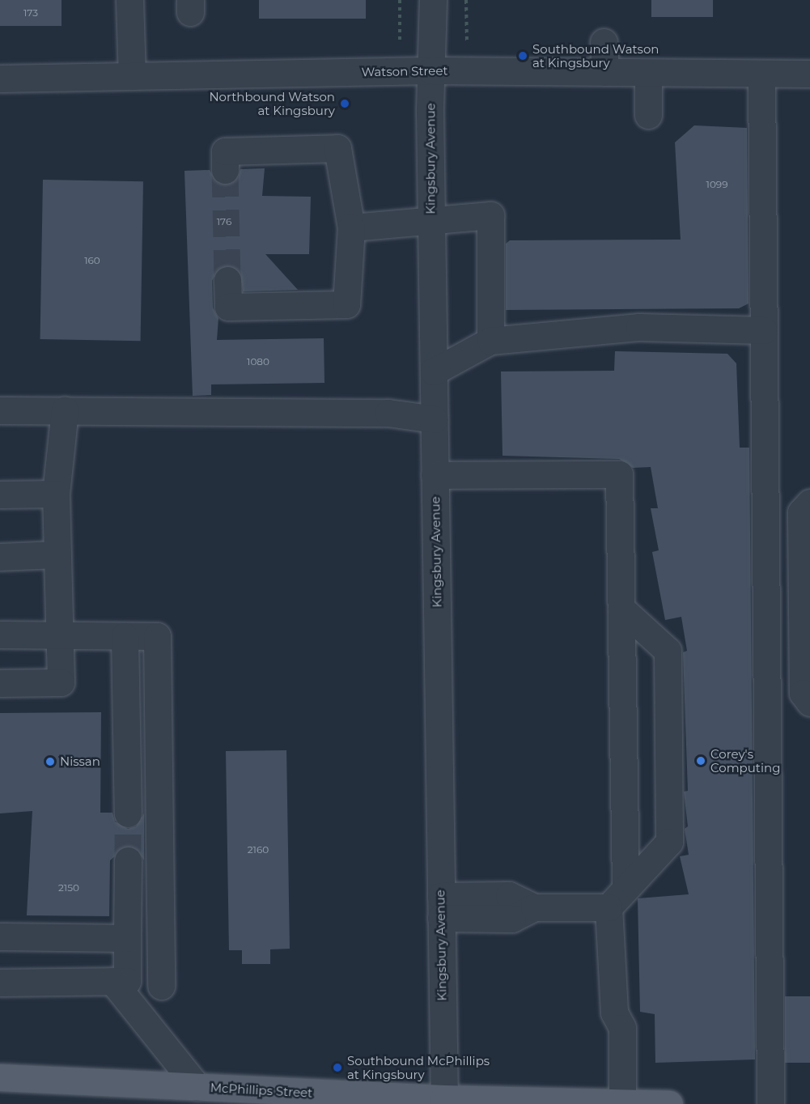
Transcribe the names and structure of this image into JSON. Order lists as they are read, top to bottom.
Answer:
{
  "streets": {
    "main road": ["McPhillips Street"],
    "street": ["Watson Street", "Kingsbury Avenue"]
  },
  "crossings": [
    ["Watson Street", "Kingsbury Avenue"],
    ["Kingsbury Avenue", "McPhillips Street"]
  ],
  "places": [
    "Southbound Watson at Kingsbury",
    "Northbound Watson at Kingsbury",
    "Corey's Computing",
    "Nissan",
    "Southbound McPhillips at Kingsbury"
  ],
  "house_numbers": [
    "173",
    "1099",
    "176",
    "160",
    "1080",
    "2160",
    "2150"
  ]
}
